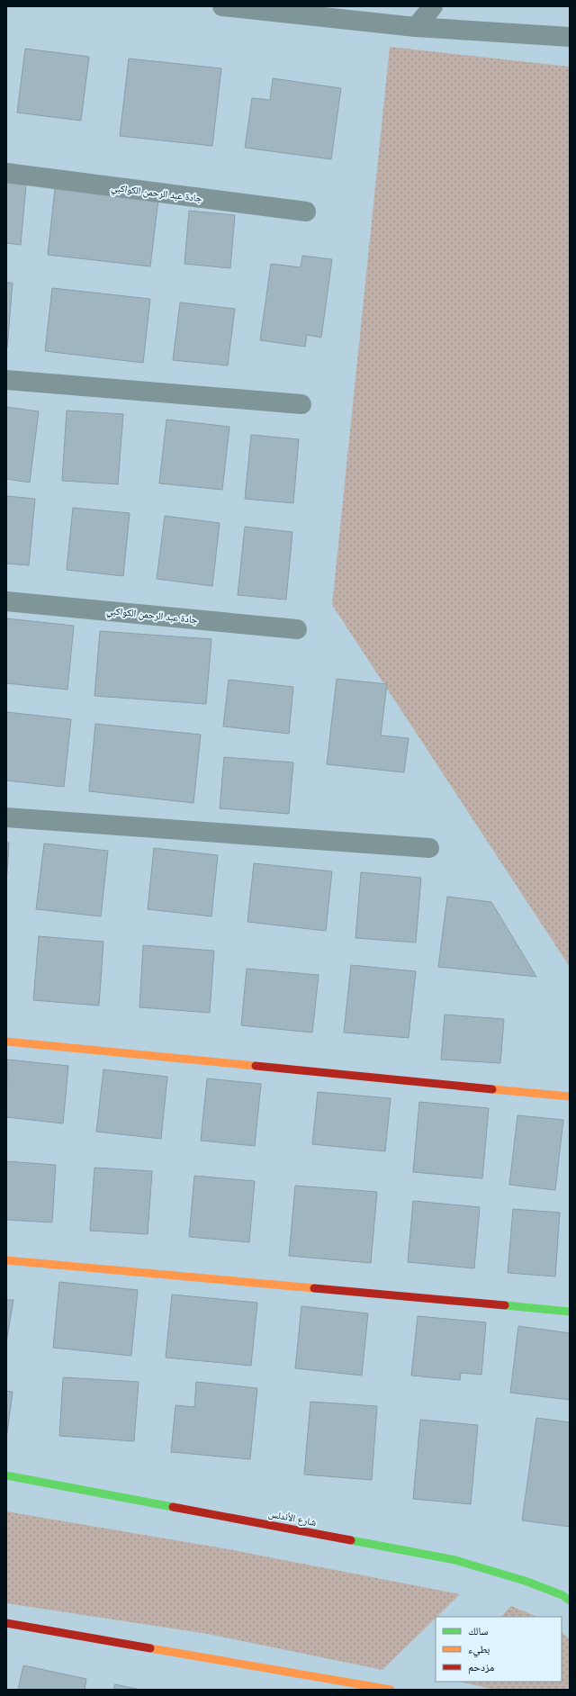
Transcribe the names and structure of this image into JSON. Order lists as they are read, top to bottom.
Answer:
{
  "streets": {
    "street": ["جادة عبد الرحمن الكواكبي", "شارع الأندلس"]
  },
  "legend": ["سالك", "بطيء", "مزدحم"]
}
